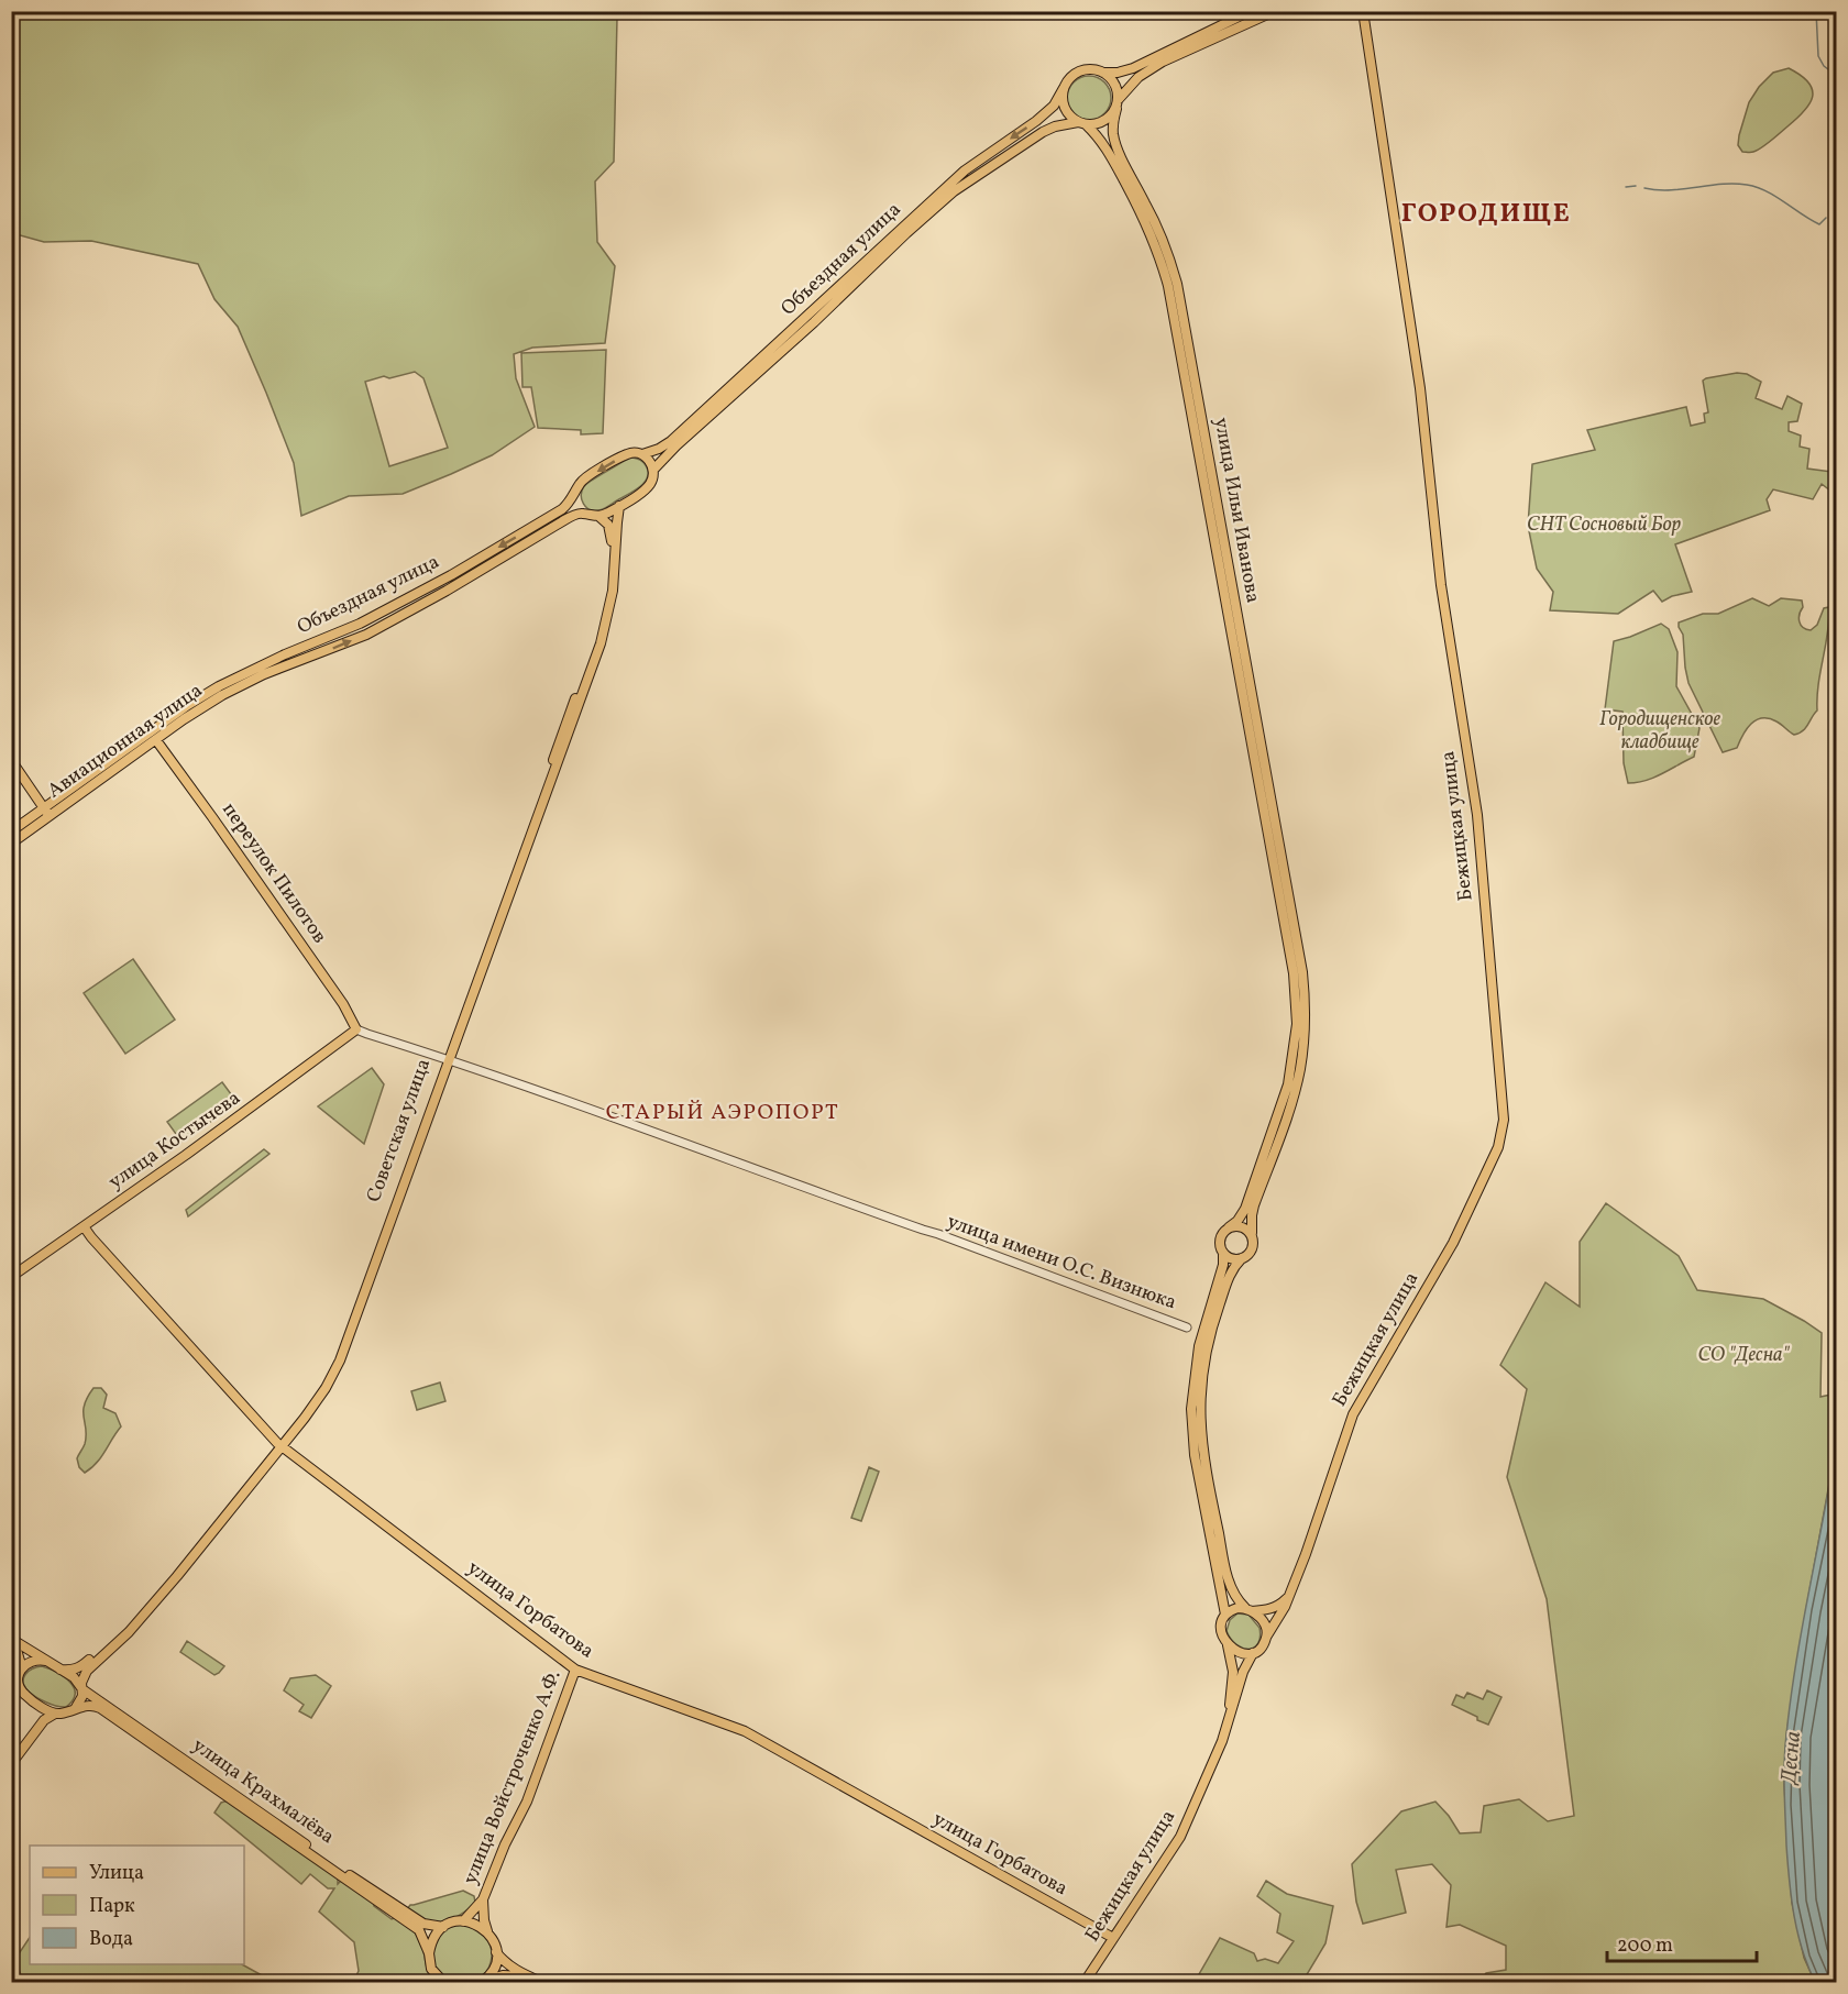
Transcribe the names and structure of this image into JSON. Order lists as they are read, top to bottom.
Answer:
{
  "streets": {
    "main road": [
      "Объездная улица",
      "улица Ильи Иванова",
      "Авиационная улица",
      "Бежицкая улица",
      "переулок Пилотов",
      "Советская улица",
      "улица Костычева",
      "улица Горбатова",
      "улица Войстроченко А.Ф.",
      "улица Крахмалёва"
    ],
    "street": ["улица имени О.С. Визнюка"]
  },
  "crossings": [
    ["Объездная улица", "улица Ильи Иванова"],
    ["Объездная улица", "Авиационная улица"],
    ["Объездная улица", "Советская улица"],
    ["Авиационная улица", "переулок Пилотов"],
    ["Бежицкая улица", "улица Горбатова"],
    ["переулок Пилотов", "улица Костычева"],
    ["переулок Пилотов", "улица имени О.С. Визнюка"],
    ["Советская улица", "улица имени О.С. Визнюка"],
    ["Советская улица", "улица Горбатова"],
    ["Советская улица", "улица Крахмалёва"],
    ["улица Костычева", "улица имени О.С. Визнюка"],
    ["улица Костычева", "улица Горбатова"],
    ["улица Горбатова", "улица Войстроченко А.Ф."]
  ],
  "districts": ["ГОРОДИЩЕ", "СТАРЫЙ АЭРОПОРТ"],
  "water": ["Десна"],
  "parks": ["СНТ Сосновый Бор", "Городищенское кладбище", "СО \"Десна\""],
  "legend": ["Улица", "Парк", "Вода"],
  "scale_bar": "200 m"
}
